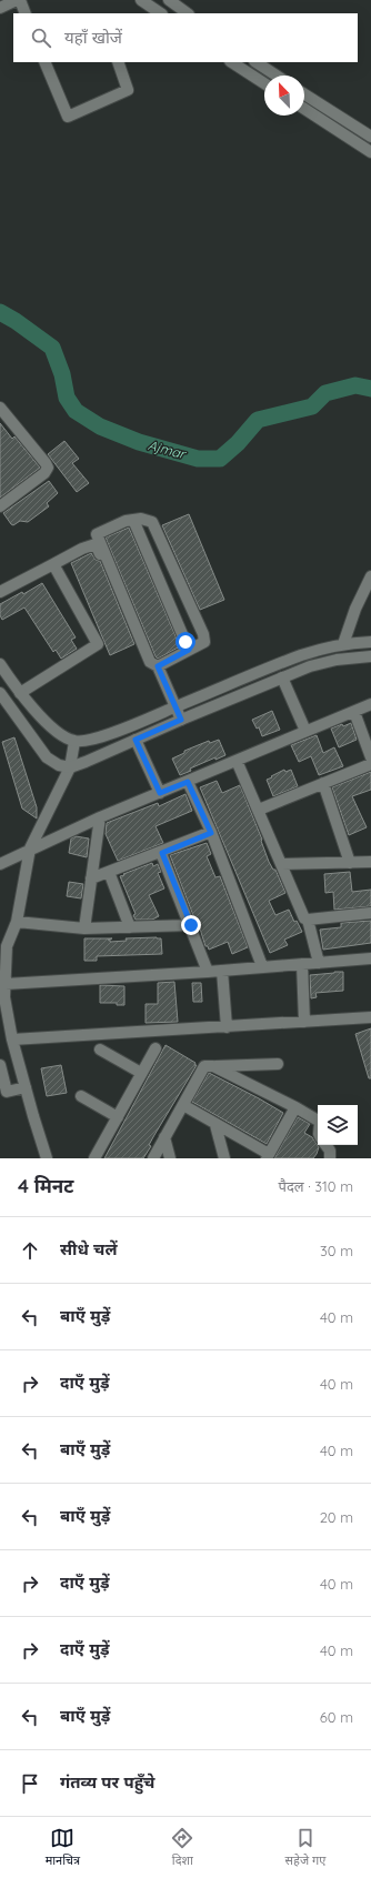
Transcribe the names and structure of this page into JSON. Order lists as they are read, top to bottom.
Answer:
{
  "water": ["Ajmar"],
  "north": "top left",
  "page": {
    "search": "यहाँ खोजें",
    "heading": ["4 मिनट", "पैदल · 310 m"],
    "list": [
      ["सीधे चलें", "30 m"],
      ["बाएँ मुड़ें", "40 m"],
      ["दाएँ मुड़ें", "40 m"],
      ["बाएँ मुड़ें", "40 m"],
      ["बाएँ मुड़ें", "20 m"],
      ["दाएँ मुड़ें", "40 m"],
      ["दाएँ मुड़ें", "40 m"],
      ["बाएँ मुड़ें", "60 m"],
      "गंतव्य पर पहुँचे"
    ],
    "nav": ["मानचित्र", "दिशा", "सहेजे गए"]
  }
}
